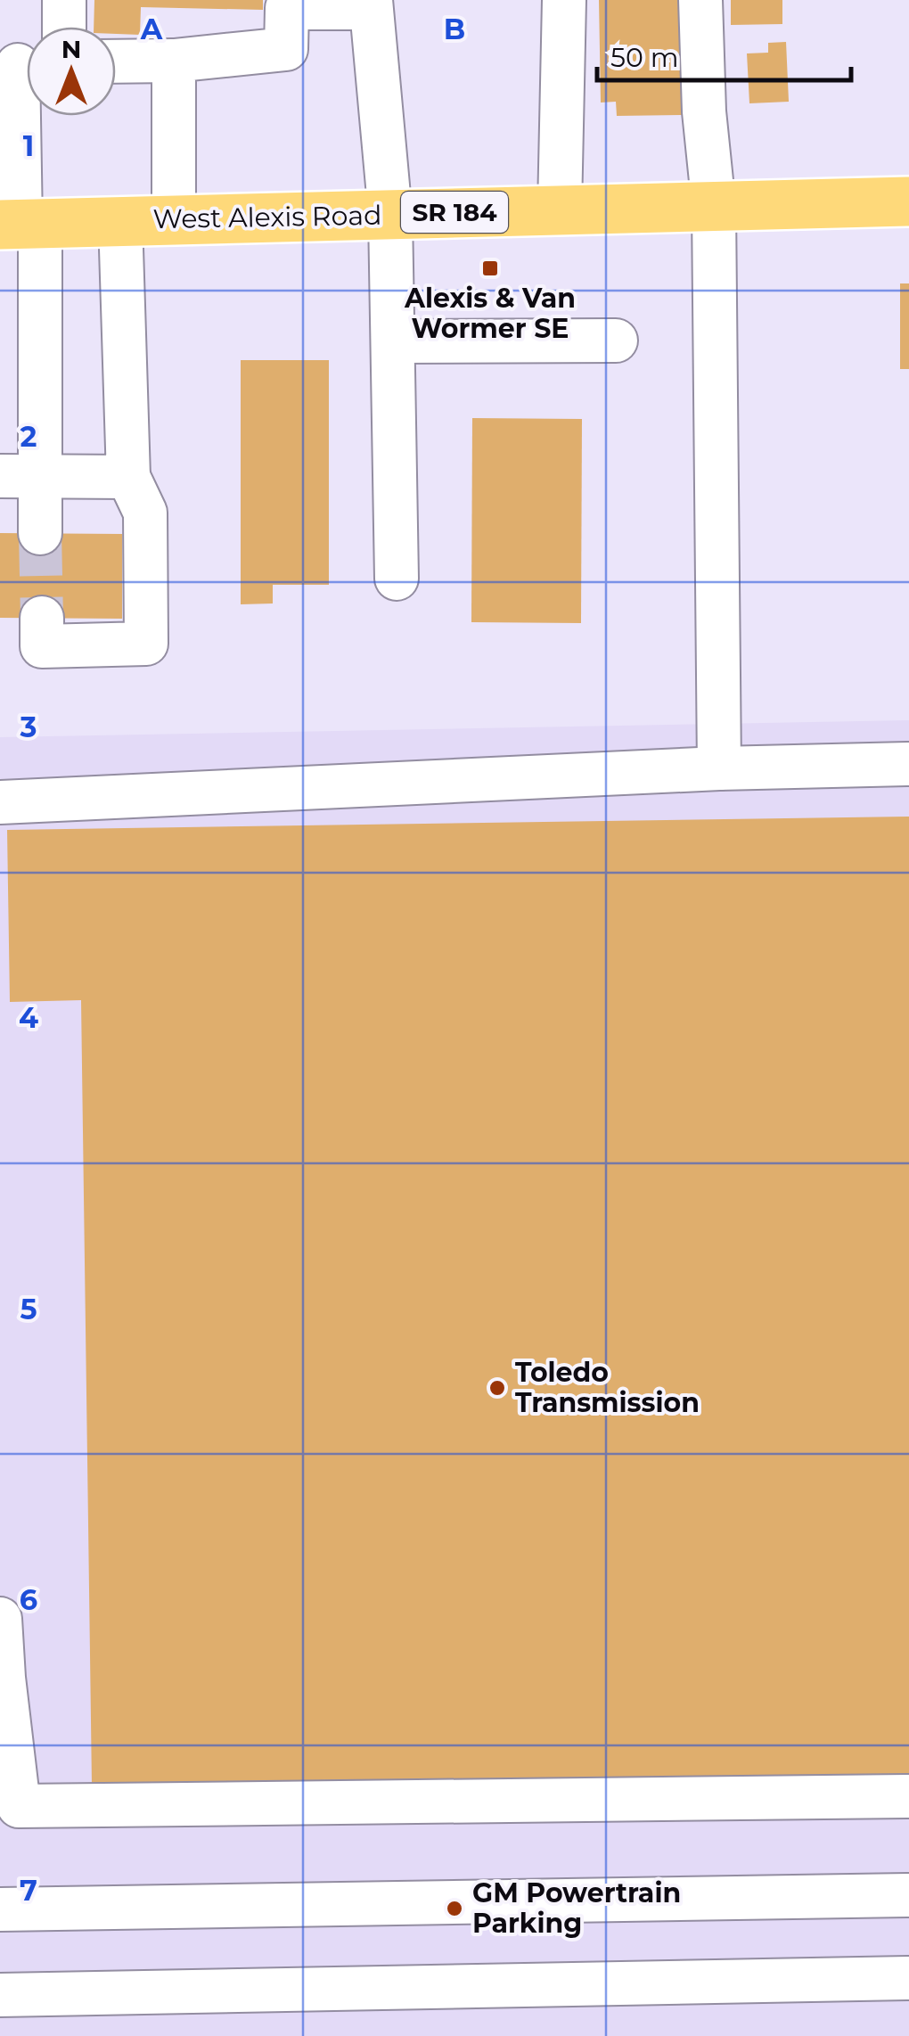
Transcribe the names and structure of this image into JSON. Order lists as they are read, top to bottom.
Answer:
{
  "streets": {
    "main road": ["SR 184", "West Alexis Road"]
  },
  "places": {
    "transit": ["Alexis & Van Wormer SE"],
    "other": ["Toledo Transmission", "GM Powertrain Parking"]
  },
  "scale_bar": "50 m",
  "north": "top",
  "grid": {
    "columns": ["A", "B"],
    "rows": [
      "1",
      "2",
      "3",
      "4",
      "5",
      "6",
      "7"
    ]
  }
}
